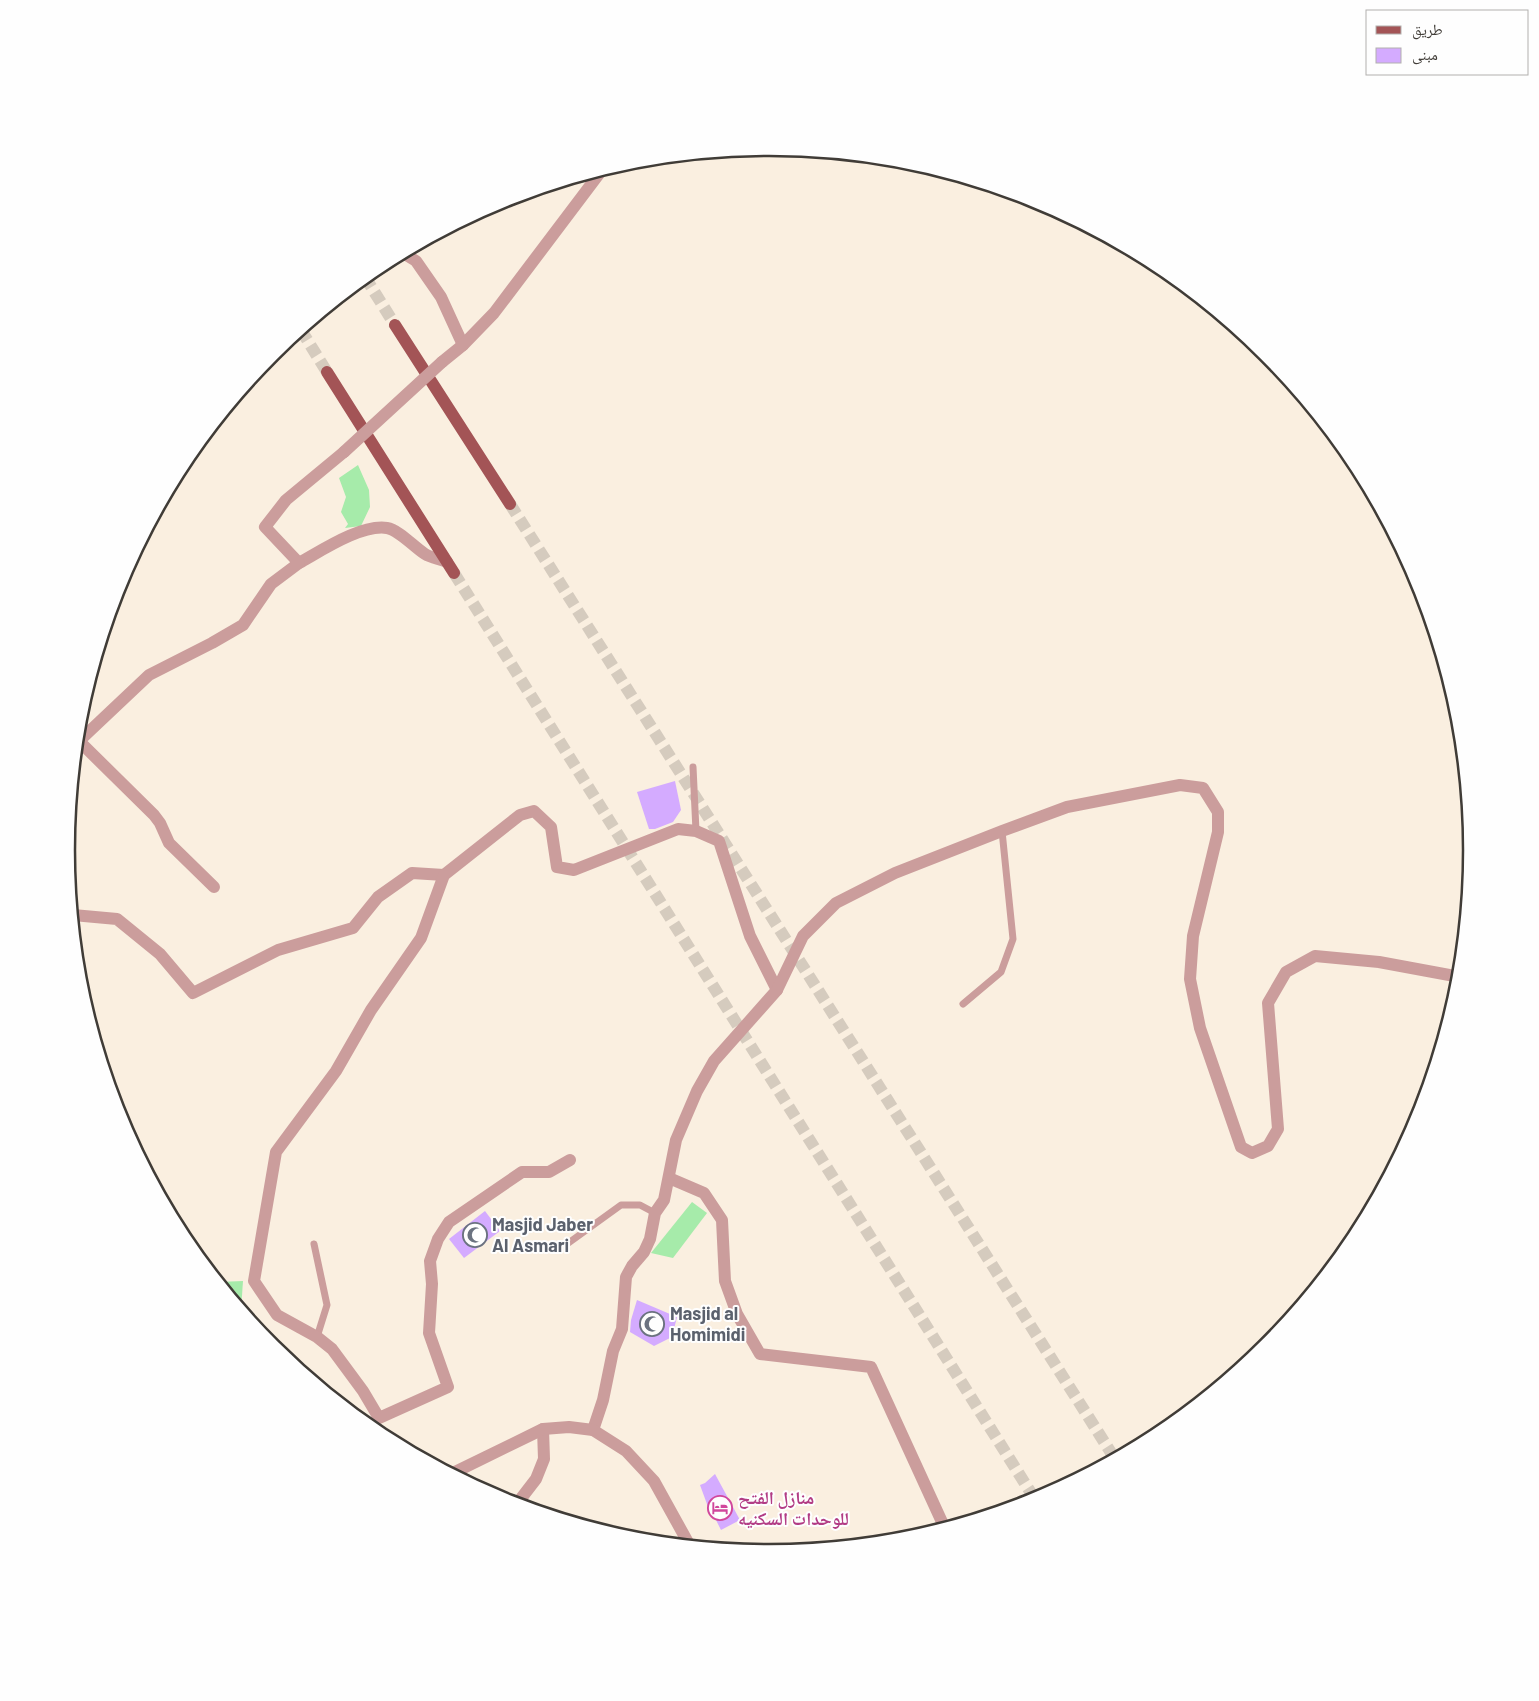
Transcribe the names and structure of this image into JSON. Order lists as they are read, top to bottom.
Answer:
{
  "places": {
    "mosque": ["Masjid Jaber Al Asmari", "Masjid al Homimidi"],
    "hotel": ["منازل الفتح للوحدات السكنيه"]
  },
  "legend": ["طريق", "مبنى"]
}
